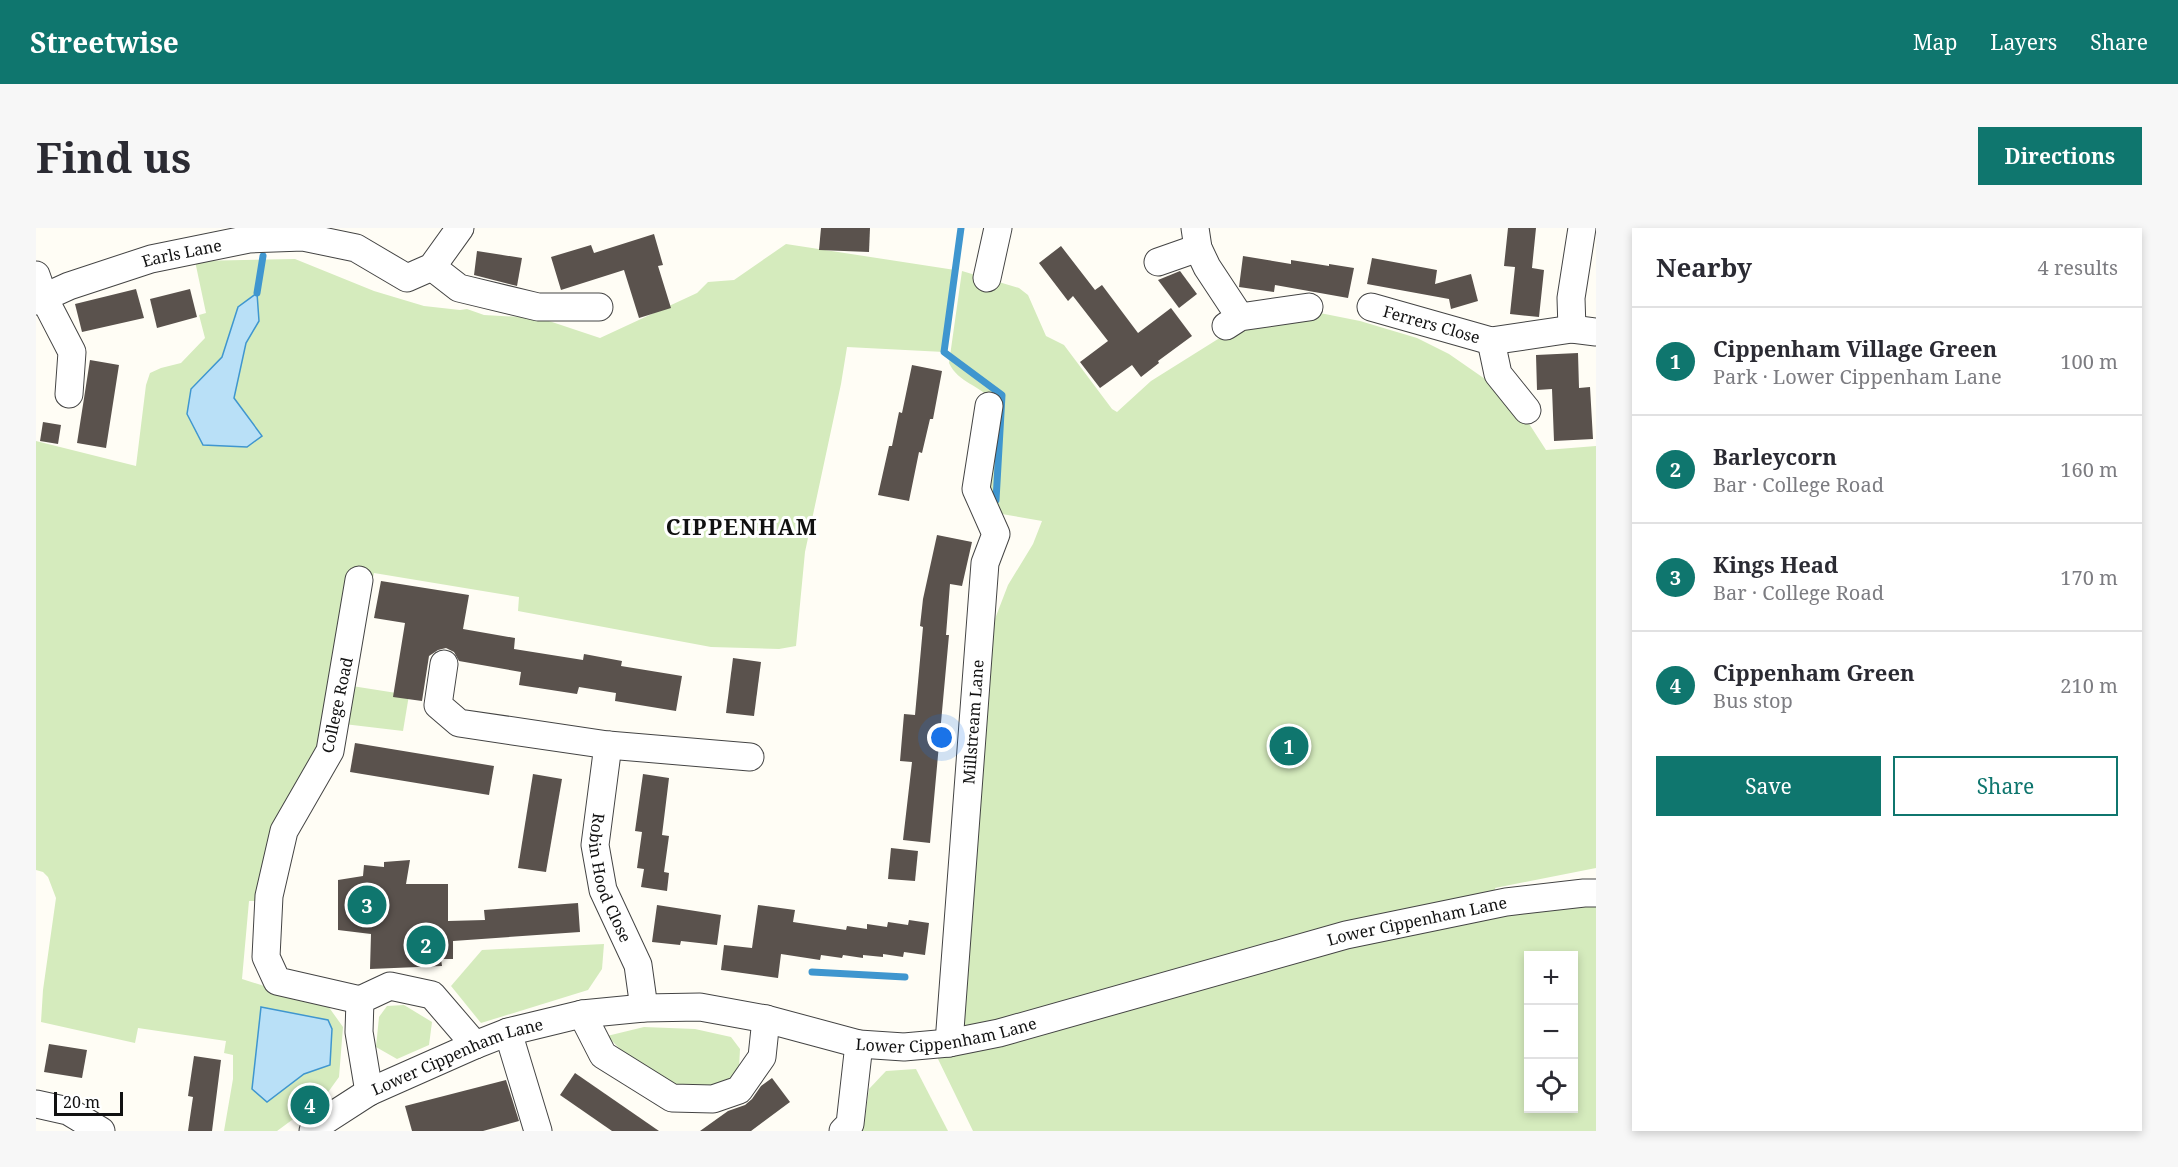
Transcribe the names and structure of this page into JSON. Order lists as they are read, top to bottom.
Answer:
{
  "streets": {
    "street": [
      "Earls Lane",
      "Ferrers Close",
      "College Road",
      "Millstream Lane",
      "Robin Hood Close",
      "Lower Cippenham Lane"
    ]
  },
  "crossings": [
    ["Millstream Lane", "Lower Cippenham Lane"],
    ["Robin Hood Close", "Lower Cippenham Lane"]
  ],
  "districts": ["CIPPENHAM"],
  "scale_bar": "20 m",
  "page": {
    "header": "Streetwise",
    "nav": ["Map", "Layers", "Share"],
    "buttons": [
      "Directions",
      ["Save", "Share"]
    ],
    "title": "Find us",
    "heading": ["Nearby", "4 results"],
    "list": [
      {
        "mark": "1",
        "name": "Cippenham Village Green",
        "note": "Park · Lower Cippenham Lane",
        "value": "100 m"
      },
      {
        "mark": "2",
        "name": "Barleycorn",
        "note": "Bar · College Road",
        "value": "160 m"
      },
      {
        "mark": "3",
        "name": "Kings Head",
        "note": "Bar · College Road",
        "value": "170 m"
      },
      {
        "mark": "4",
        "name": "Cippenham Green",
        "note": "Bus stop",
        "value": "210 m"
      }
    ],
    "pins": [
      "1",
      "3",
      "2",
      "4"
    ],
    "map_buttons": ["+", "−"],
    "scale": "20 m"
  }
}
